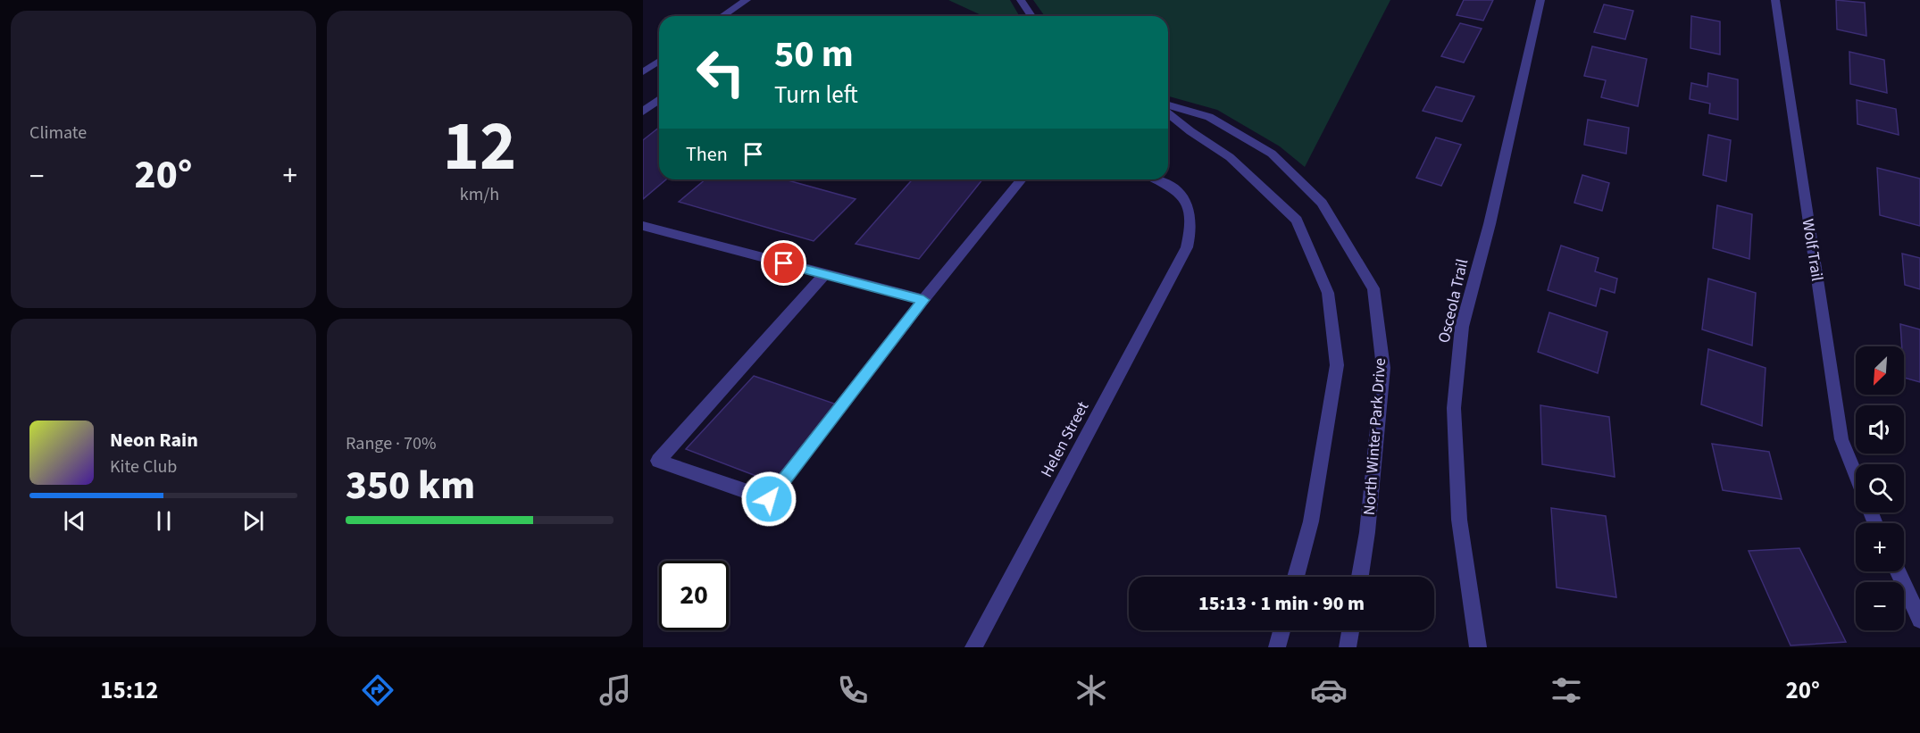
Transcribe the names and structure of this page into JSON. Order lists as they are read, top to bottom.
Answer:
{
  "streets": {
    "street": [
      "Wolf Trail",
      "Osceola Trail",
      "North Winter Park Drive",
      "Helen Street"
    ]
  },
  "north": "bottom left",
  "page": {
    "tile": [
      "Climate",
      ["12", "km/h"],
      ["Range · 70%", "350 km"]
    ],
    "turn": ["50 m", "Turn left"],
    "then": "Then",
    "heat": ["−", "20°", "+"],
    "map_buttons": ["+", "−"],
    "song": ["Neon Rain", "Kite Club"],
    "limit": "20",
    "trip": "15:13 · 1 min · 90 m",
    "tabs": ["15:12", "20°"]
  }
}
